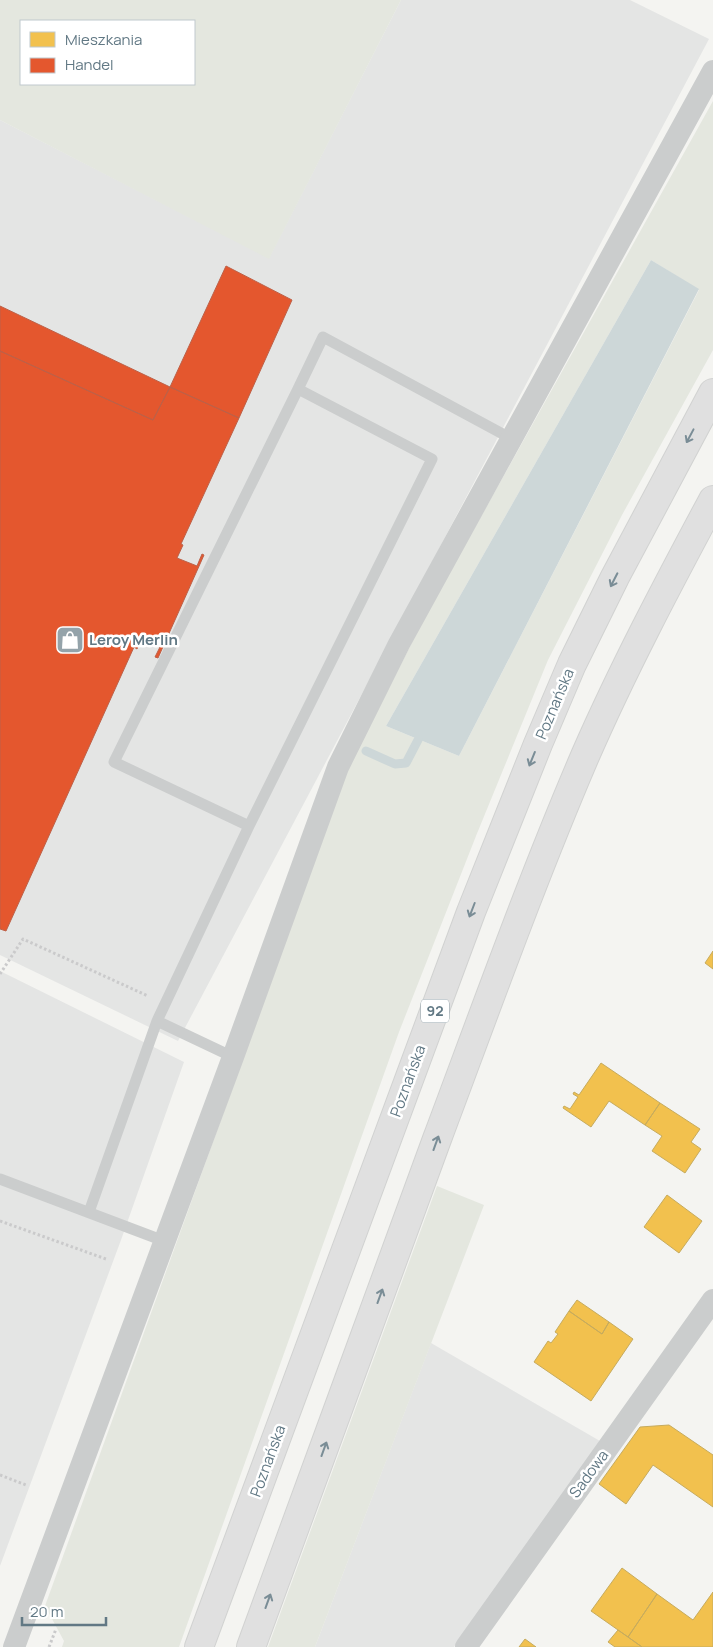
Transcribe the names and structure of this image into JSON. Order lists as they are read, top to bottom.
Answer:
{
  "streets": {
    "main road": ["Poznańska", "92"],
    "street": ["Sadowa"]
  },
  "places": {
    "shop": ["Leroy Merlin"]
  },
  "legend": ["Mieszkania", "Handel"],
  "scale_bar": "20 m"
}
